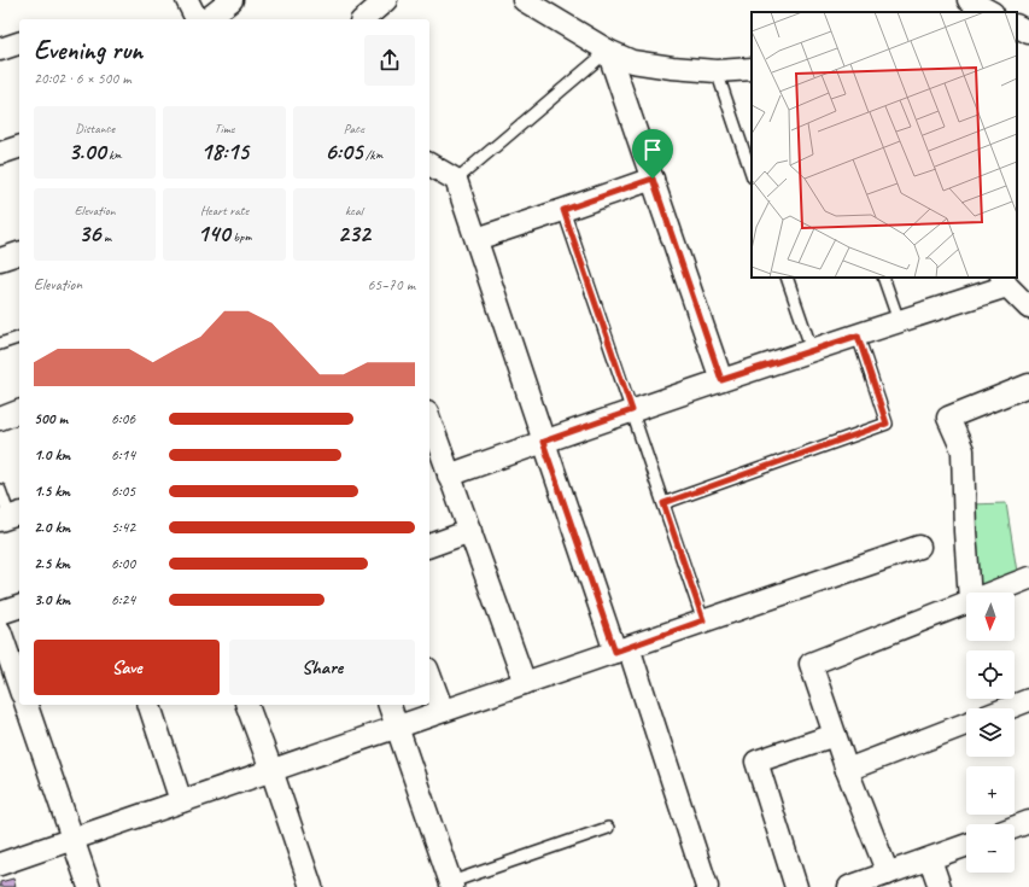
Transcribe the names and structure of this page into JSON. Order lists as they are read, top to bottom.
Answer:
{
  "north": "bottom",
  "page": {
    "heading": ["Evening run", "20:02 · 6 × 500 m"],
    "stats": [
      ["Distance", "3.00 km"],
      ["Time", "18:15"],
      ["Pace", "6:05 /km"],
      ["Elevation", "36 m"],
      ["Heart rate", "140 bpm"],
      ["kcal", "232"]
    ],
    "chart": ["Elevation", "65–70 m"],
    "list": [
      {
        "name": "500 m",
        "note": "6:06"
      },
      {
        "name": "1.0 km",
        "note": "6:14"
      },
      {
        "name": "1.5 km",
        "note": "6:05"
      },
      {
        "name": "2.0 km",
        "note": "5:42"
      },
      {
        "name": "2.5 km",
        "note": "6:00"
      },
      {
        "name": "3.0 km",
        "note": "6:24"
      }
    ],
    "map_buttons": ["+", "−"],
    "buttons": ["Save", "Share"]
  }
}
